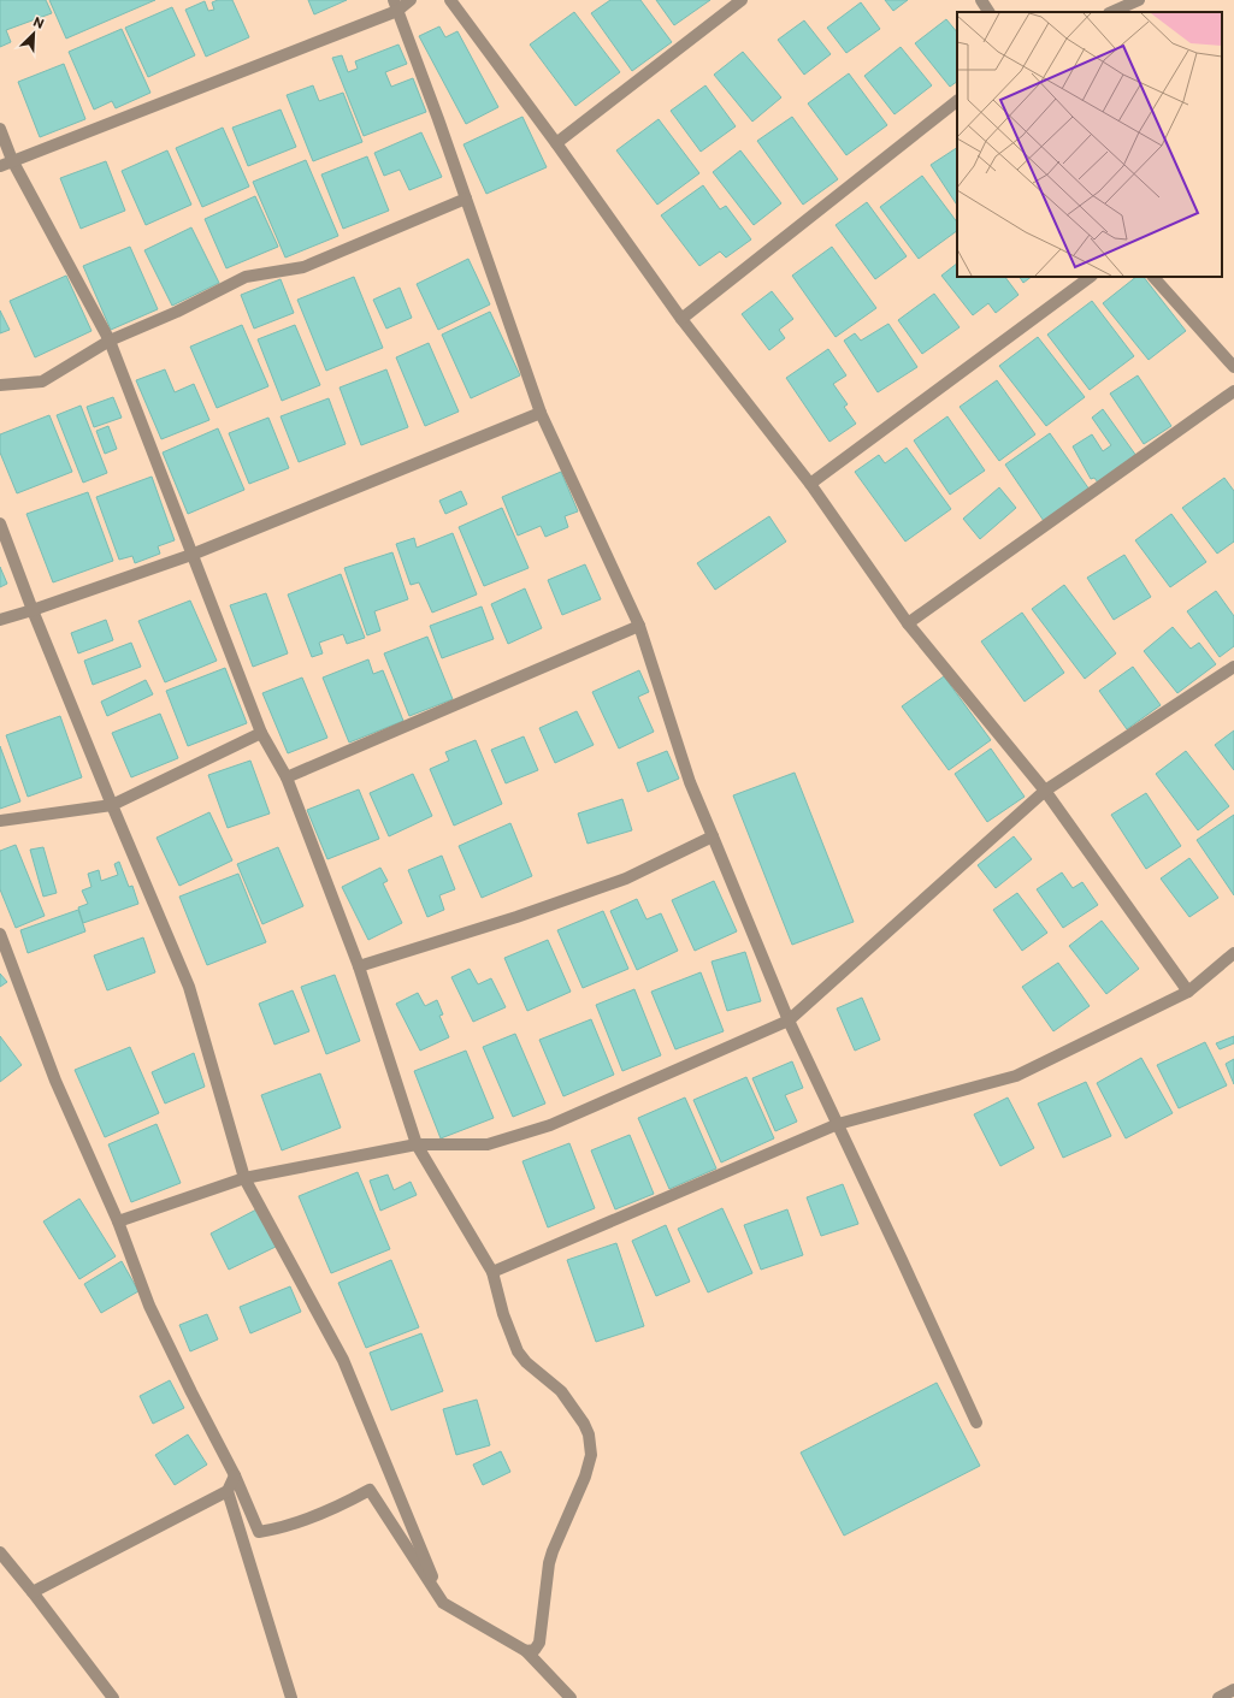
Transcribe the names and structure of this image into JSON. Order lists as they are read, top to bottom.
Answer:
{
  "north": "top right"
}
